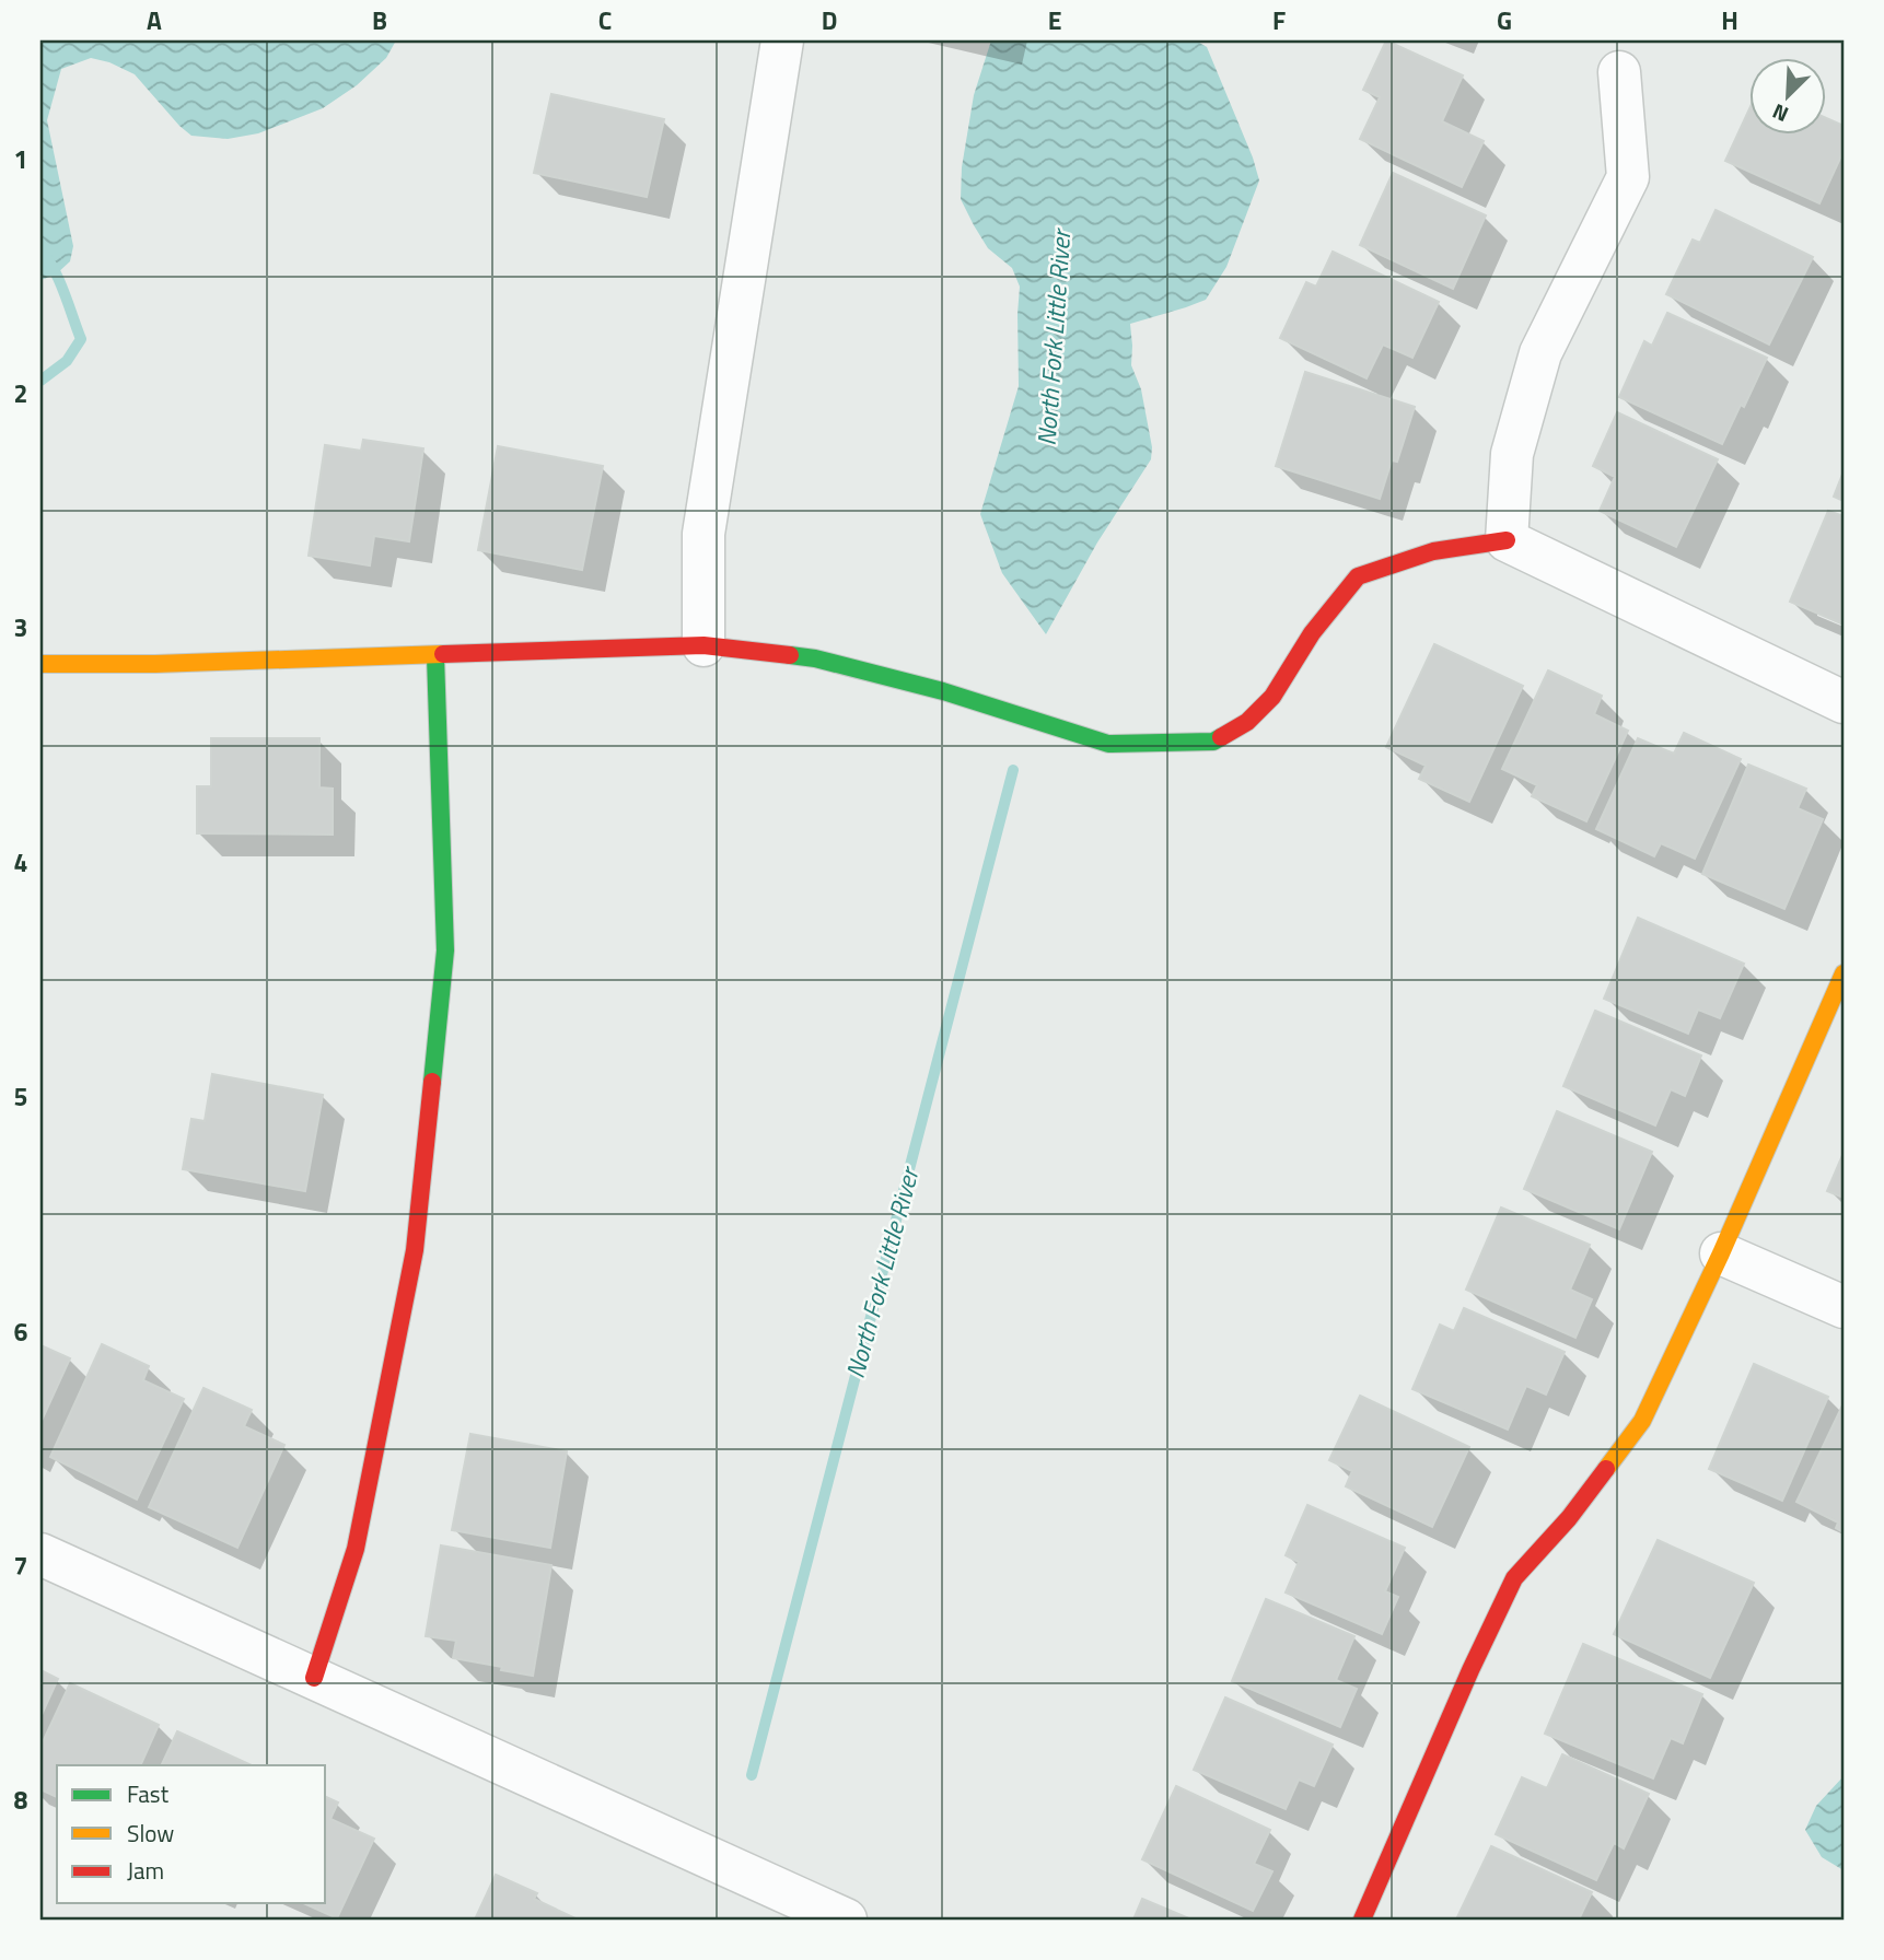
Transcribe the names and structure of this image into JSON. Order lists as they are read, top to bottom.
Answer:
{
  "water": ["North Fork Little River"],
  "legend": ["Fast", "Slow", "Jam"],
  "north": "bottom left",
  "grid": {
    "columns": [
      "A",
      "B",
      "C",
      "D",
      "E",
      "F",
      "G",
      "H"
    ],
    "rows": [
      "1",
      "2",
      "3",
      "4",
      "5",
      "6",
      "7",
      "8"
    ]
  }
}
